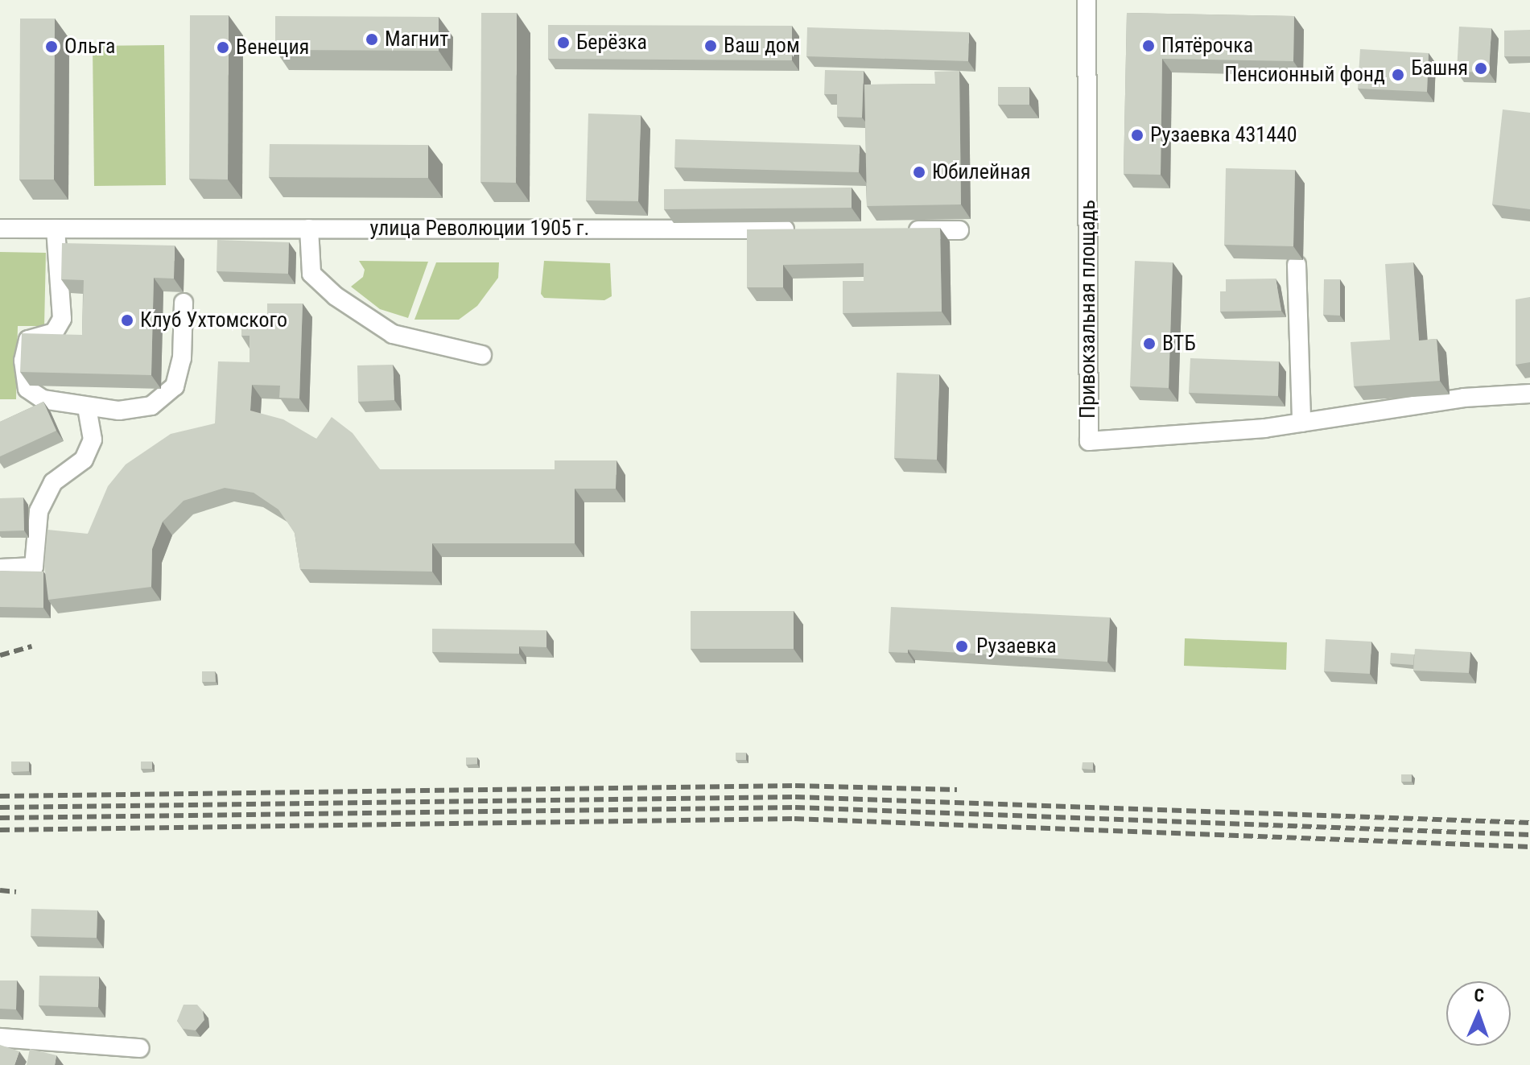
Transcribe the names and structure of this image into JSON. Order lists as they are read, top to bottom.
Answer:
{
  "streets": {
    "street": ["улица Революции 1905 г.", "Привокзальная площадь"]
  },
  "places": [
    "Магнит",
    "Берёзка",
    "Ваш дом",
    "Пятёрочка",
    "Ольга",
    "Венеция",
    "Башня",
    "Пенсионный фонд",
    "Рузаевка 431440",
    "Юбилейная",
    "Клуб Ухтомского",
    "ВТБ",
    "Рузаевка"
  ],
  "north": "top"
}
